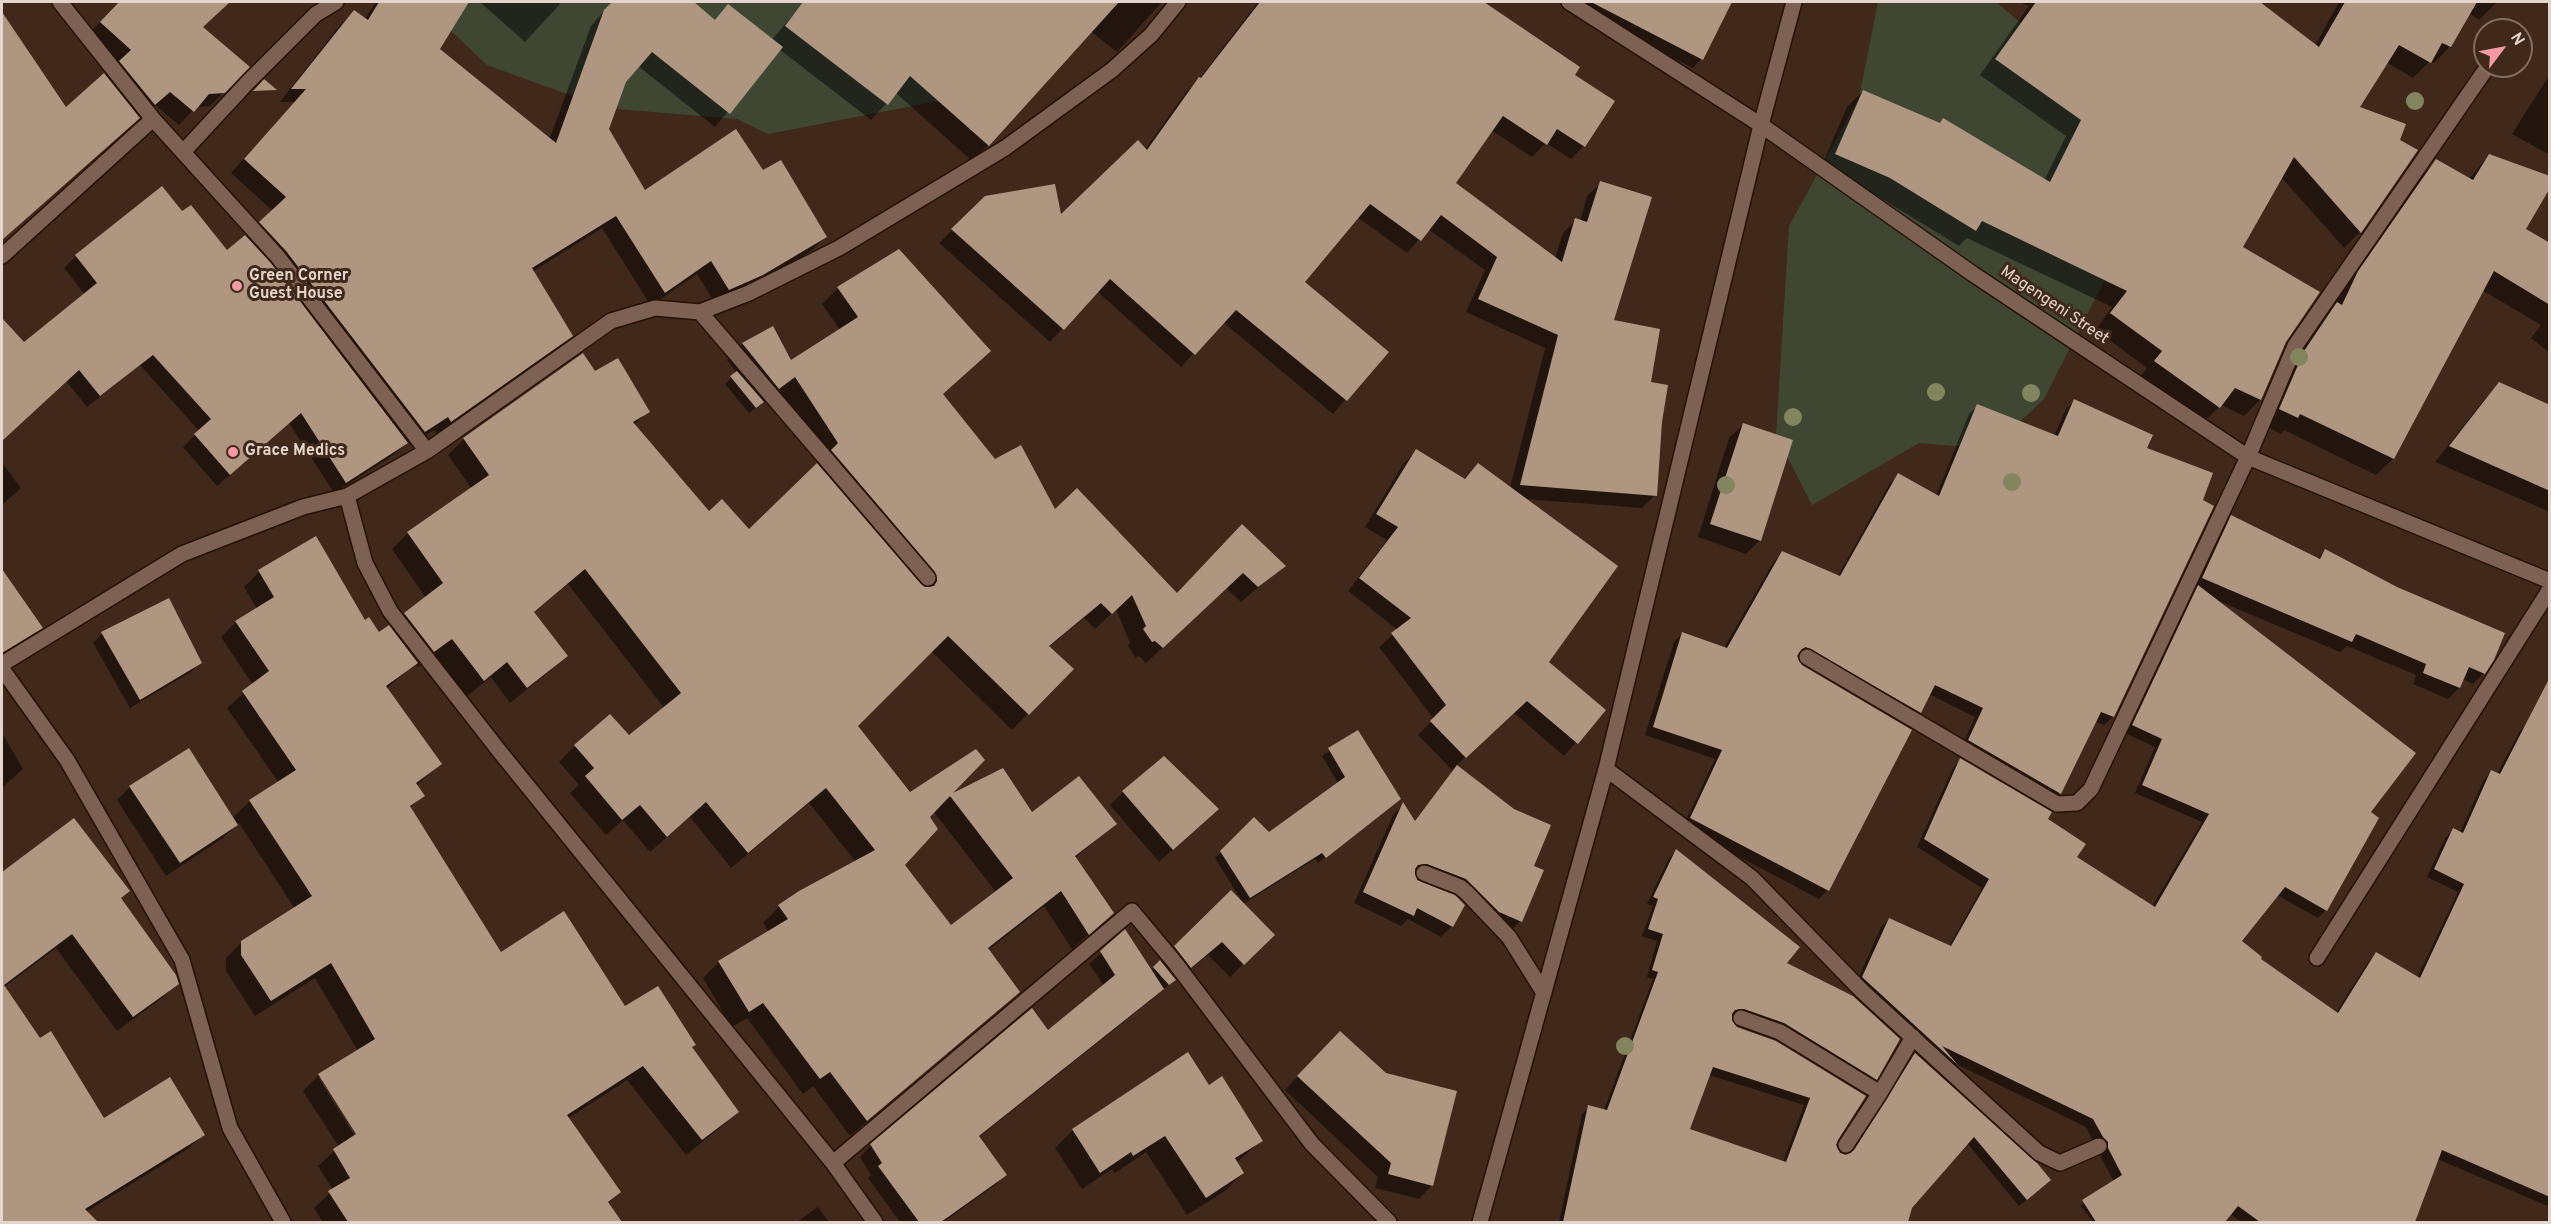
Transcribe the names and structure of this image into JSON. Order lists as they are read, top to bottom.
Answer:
{
  "streets": {
    "street": ["Magengeni Street"]
  },
  "places": ["Green Corner Guest House", "Grace Medics"],
  "north": "top right"
}
